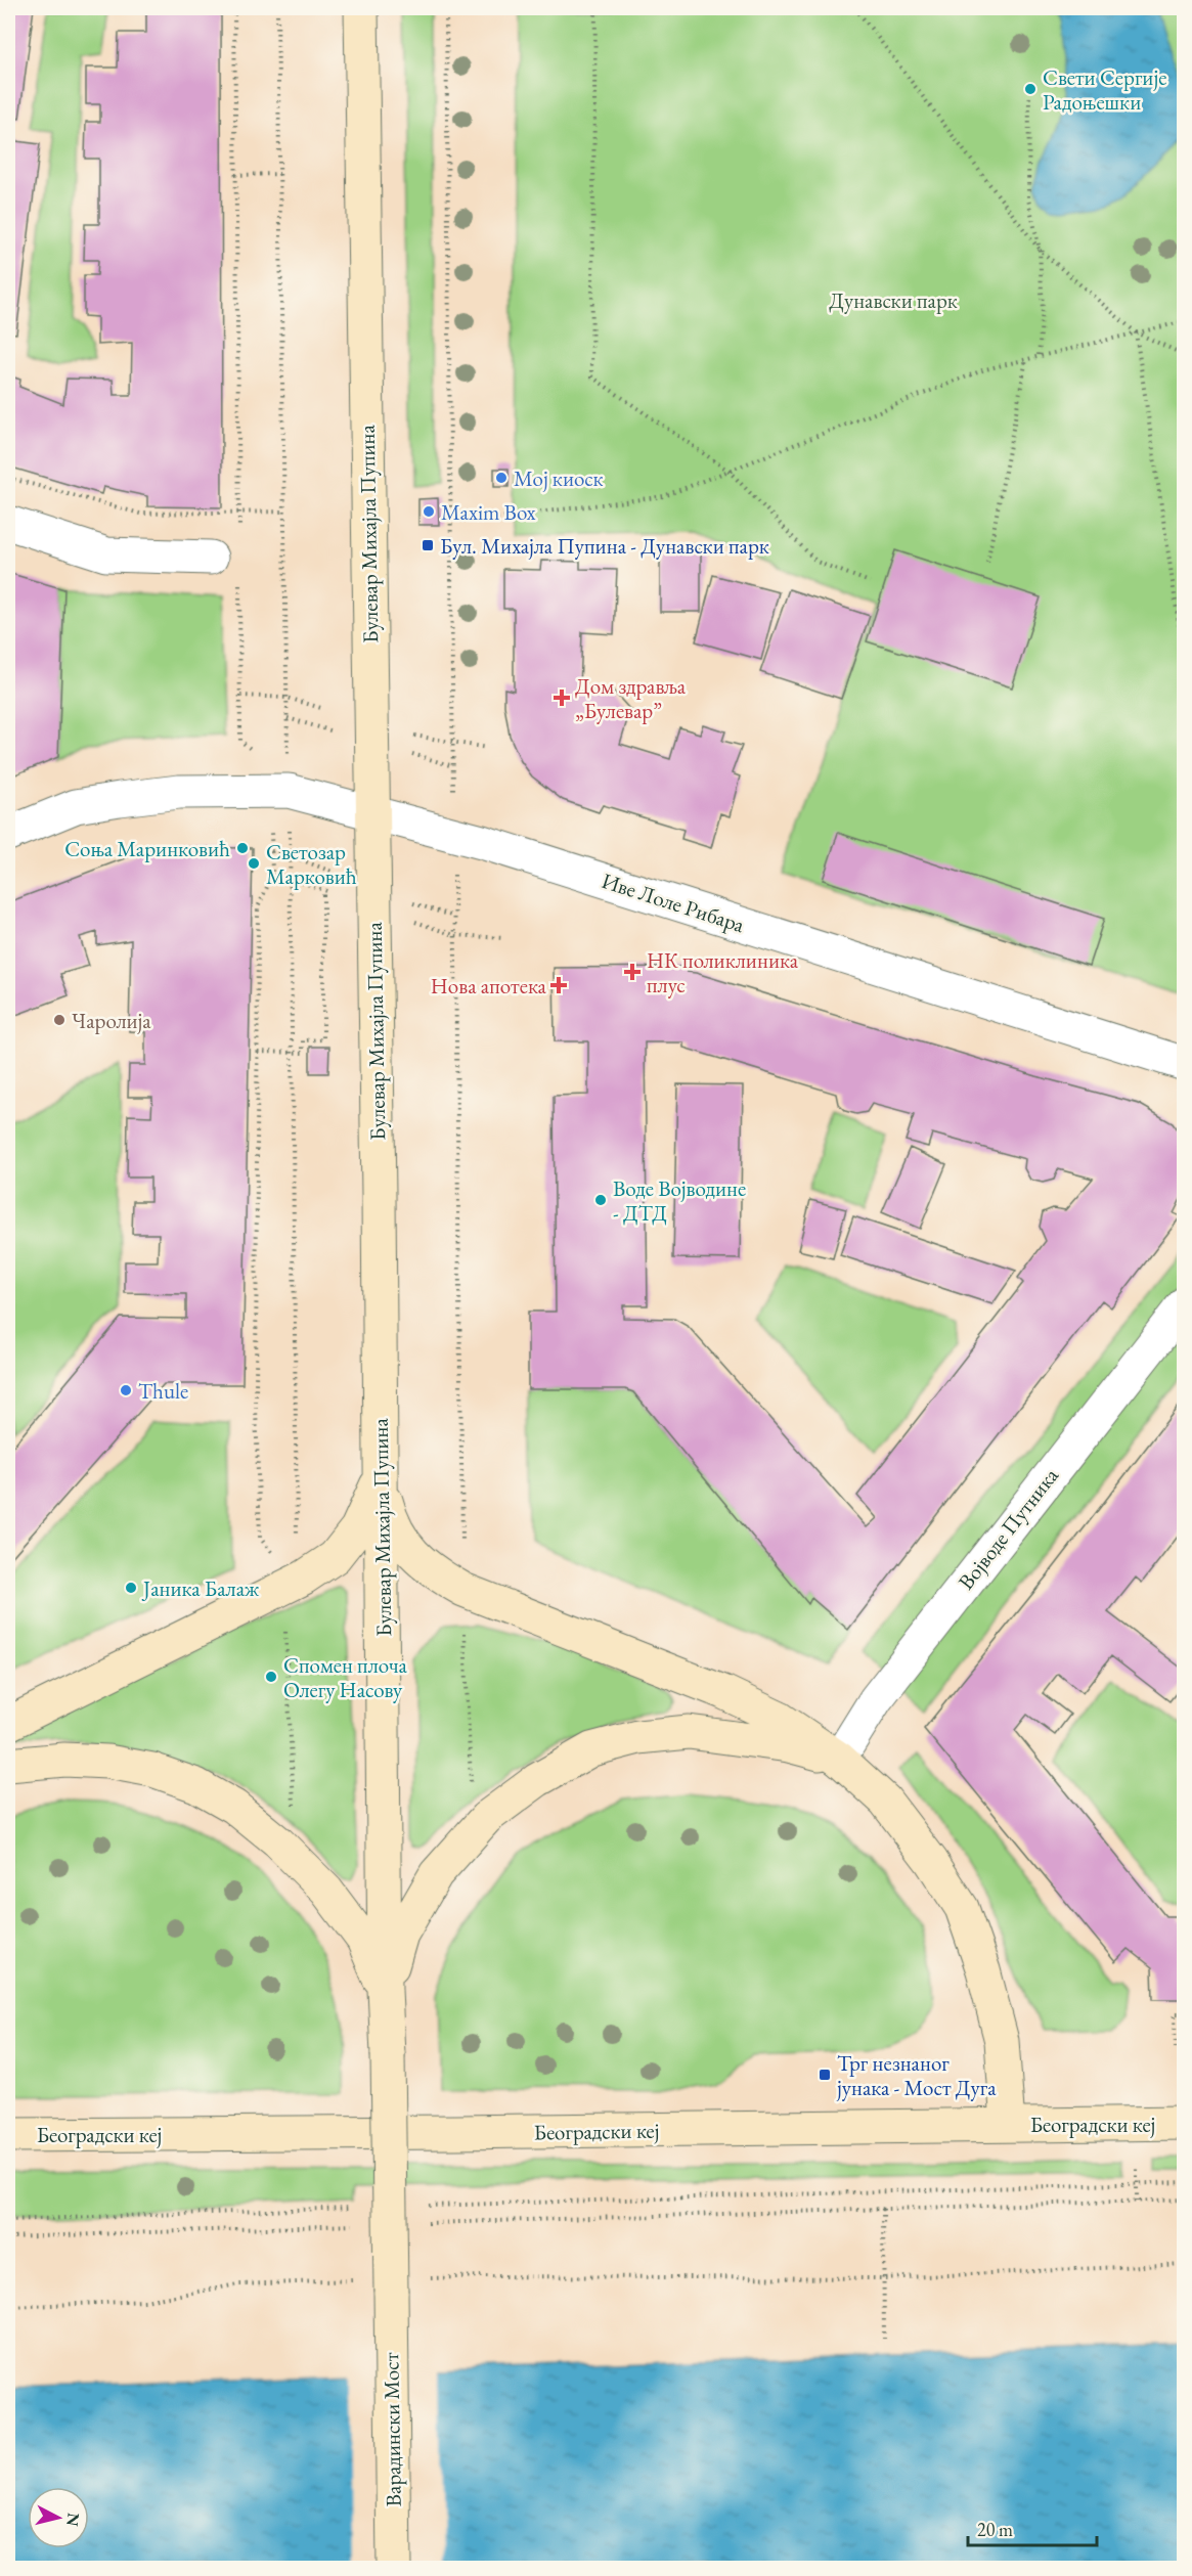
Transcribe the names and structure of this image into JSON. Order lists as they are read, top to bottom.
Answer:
{
  "streets": {
    "main road": ["Булевар Михајла Пупина", "Београдски кеј", "Варадински Мост"],
    "street": ["Иве Лоле Рибара", "Војводе Путника"]
  },
  "crossings": [
    ["Булевар Михајла Пупина", "Иве Лоле Рибара"],
    ["Булевар Михајла Пупина", "Варадински Мост"]
  ],
  "parks": ["Дунавски парк"],
  "places": {
    "other": [
      "Свети Сергије Радоњешки",
      "Мој киоск",
      "Maxim Box",
      "Соња Маринковић",
      "Светозар Марковић",
      "Чаролија",
      "Воде Војводине - ДТД",
      "Thule",
      "Јаника Балаж",
      "Спомен плоча Олегу Насову"
    ],
    "transit": ["Бул. Михајла Пупина - Дунавски парк", "Трг незнаног јунака - Мост Дуга"],
    "health": ["Дом здравља „Булевар”", "НК поликлиника плус", "Нова апотека"]
  },
  "scale_bar": "20 m",
  "north": "right"
}
